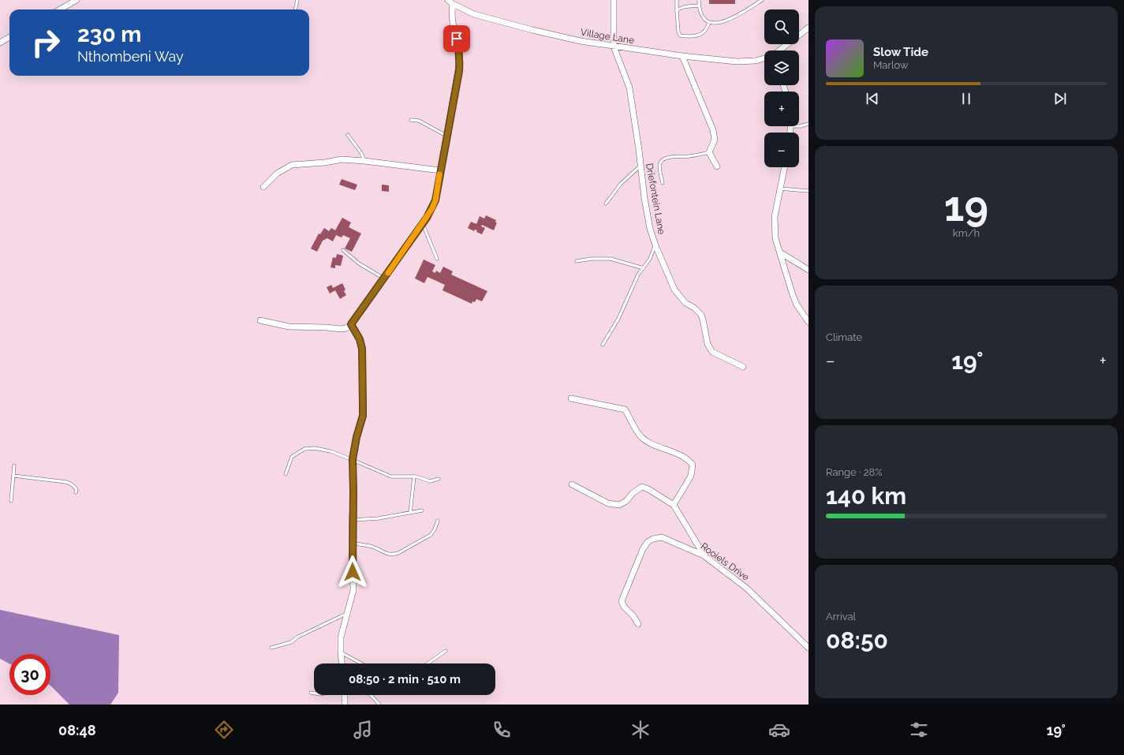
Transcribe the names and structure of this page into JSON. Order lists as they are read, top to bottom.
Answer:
{
  "streets": {
    "street": ["Village Lane", "Driefontein Lane", "Rooiels Drive"]
  },
  "crossings": [
    ["Village Lane", "Driefontein Lane"]
  ],
  "page": {
    "map_buttons": ["+", "−"],
    "turn": ["230 m", "Nthombeni Way"],
    "song": ["Slow Tide", "Marlow"],
    "tile": [
      ["19", "km/h"],
      "Climate",
      ["Range · 28%", "140 km"],
      ["Arrival", "08:50"]
    ],
    "heat": ["−", "19°", "+"],
    "limit": "30",
    "trip": "08:50 · 2 min · 510 m",
    "tabs": ["08:48", "19°"]
  }
}
